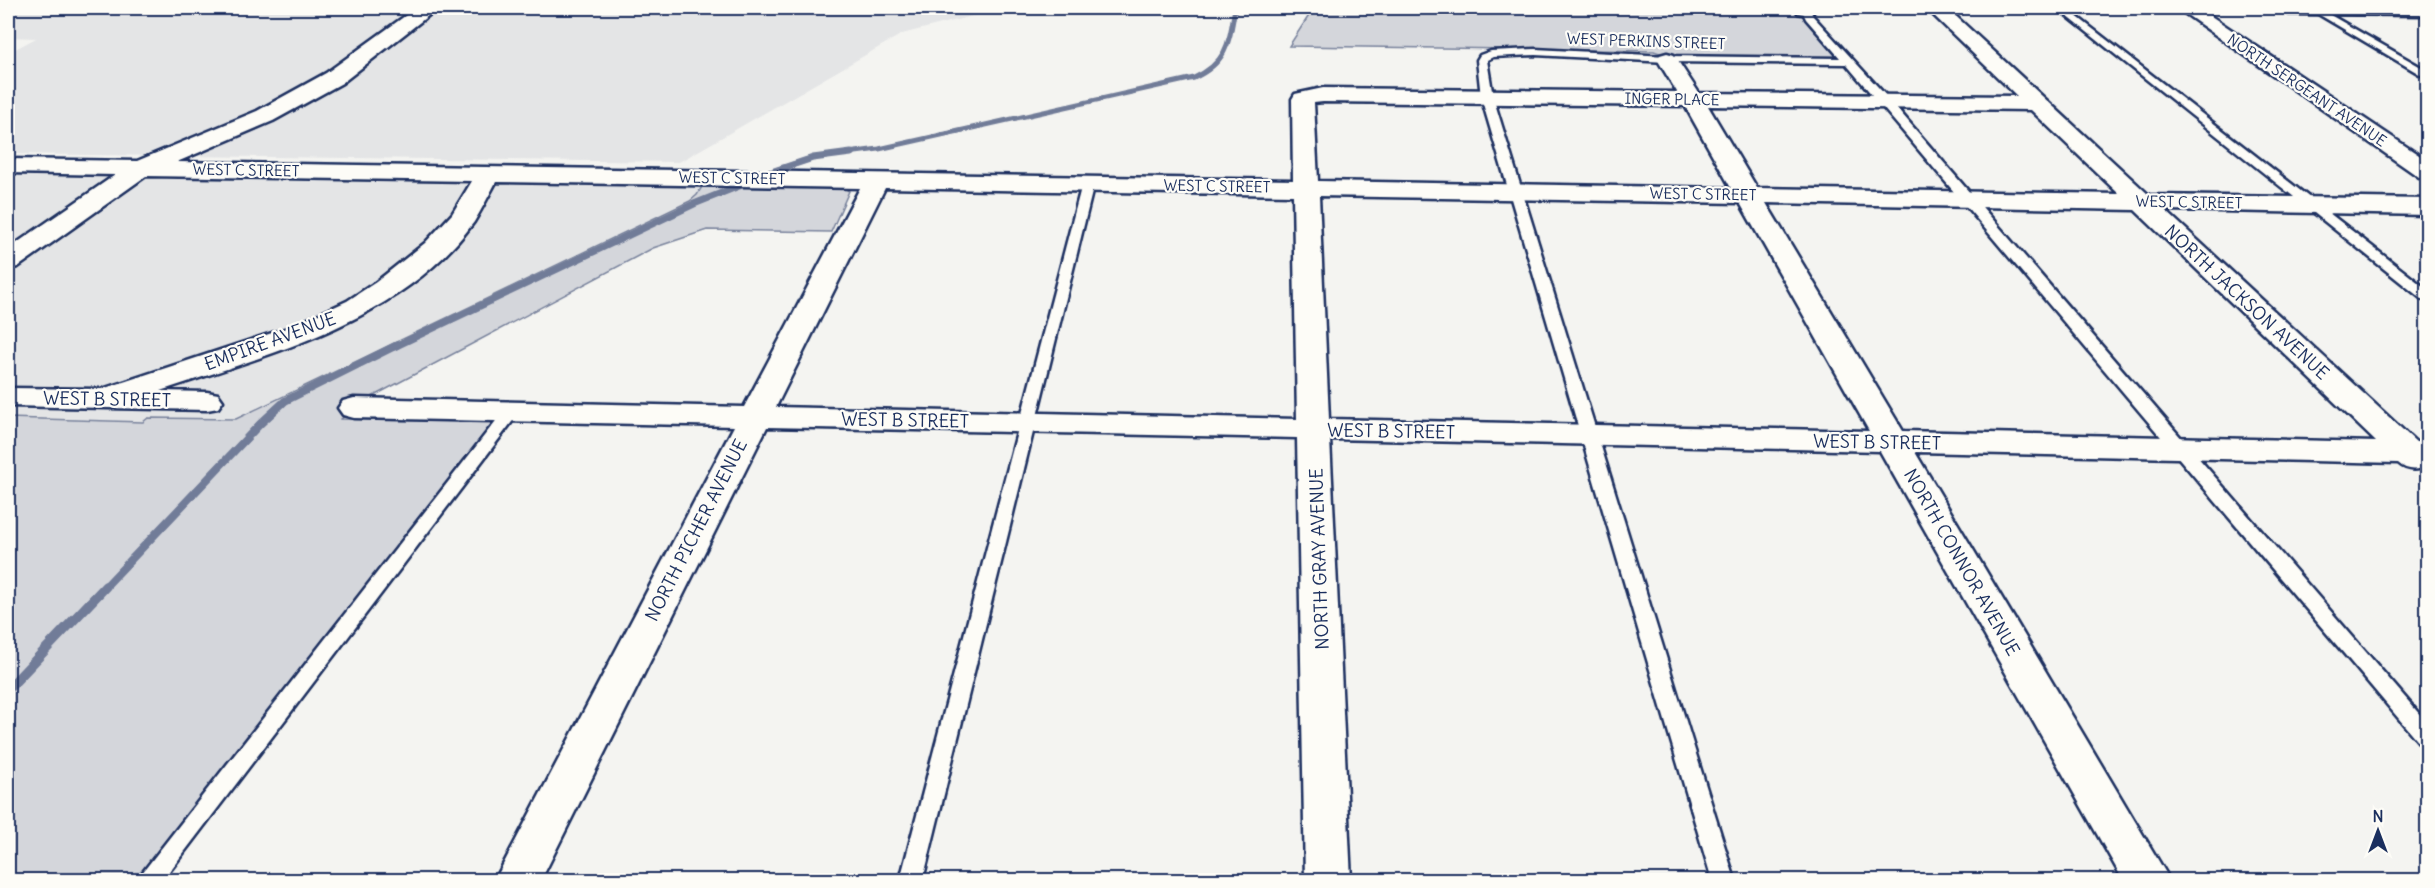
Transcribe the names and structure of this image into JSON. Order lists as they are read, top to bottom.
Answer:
{
  "streets": {
    "street": [
      "NORTH SERGEANT AVENUE",
      "INGER PLACE",
      "WEST C STREET",
      "NORTH JACKSON AVENUE",
      "EMPIRE AVENUE",
      "WEST B STREET",
      "NORTH PICHER AVENUE",
      "NORTH GRAY AVENUE",
      "NORTH CONNOR AVENUE"
    ],
    "lane": ["WEST PERKINS STREET"]
  },
  "crossings": [
    ["WEST PERKINS STREET", "INGER PLACE"],
    ["WEST PERKINS STREET", "NORTH CONNOR AVENUE"],
    ["INGER PLACE", "NORTH JACKSON AVENUE"],
    ["INGER PLACE", "NORTH GRAY AVENUE"],
    ["INGER PLACE", "NORTH CONNOR AVENUE"],
    ["WEST C STREET", "NORTH JACKSON AVENUE"],
    ["WEST C STREET", "EMPIRE AVENUE"],
    ["WEST C STREET", "NORTH PICHER AVENUE"],
    ["WEST C STREET", "NORTH GRAY AVENUE"],
    ["WEST C STREET", "NORTH CONNOR AVENUE"],
    ["NORTH JACKSON AVENUE", "WEST B STREET"],
    ["EMPIRE AVENUE", "WEST B STREET"],
    ["WEST B STREET", "NORTH PICHER AVENUE"],
    ["WEST B STREET", "NORTH GRAY AVENUE"],
    ["WEST B STREET", "NORTH CONNOR AVENUE"]
  ],
  "north": "top"
}
